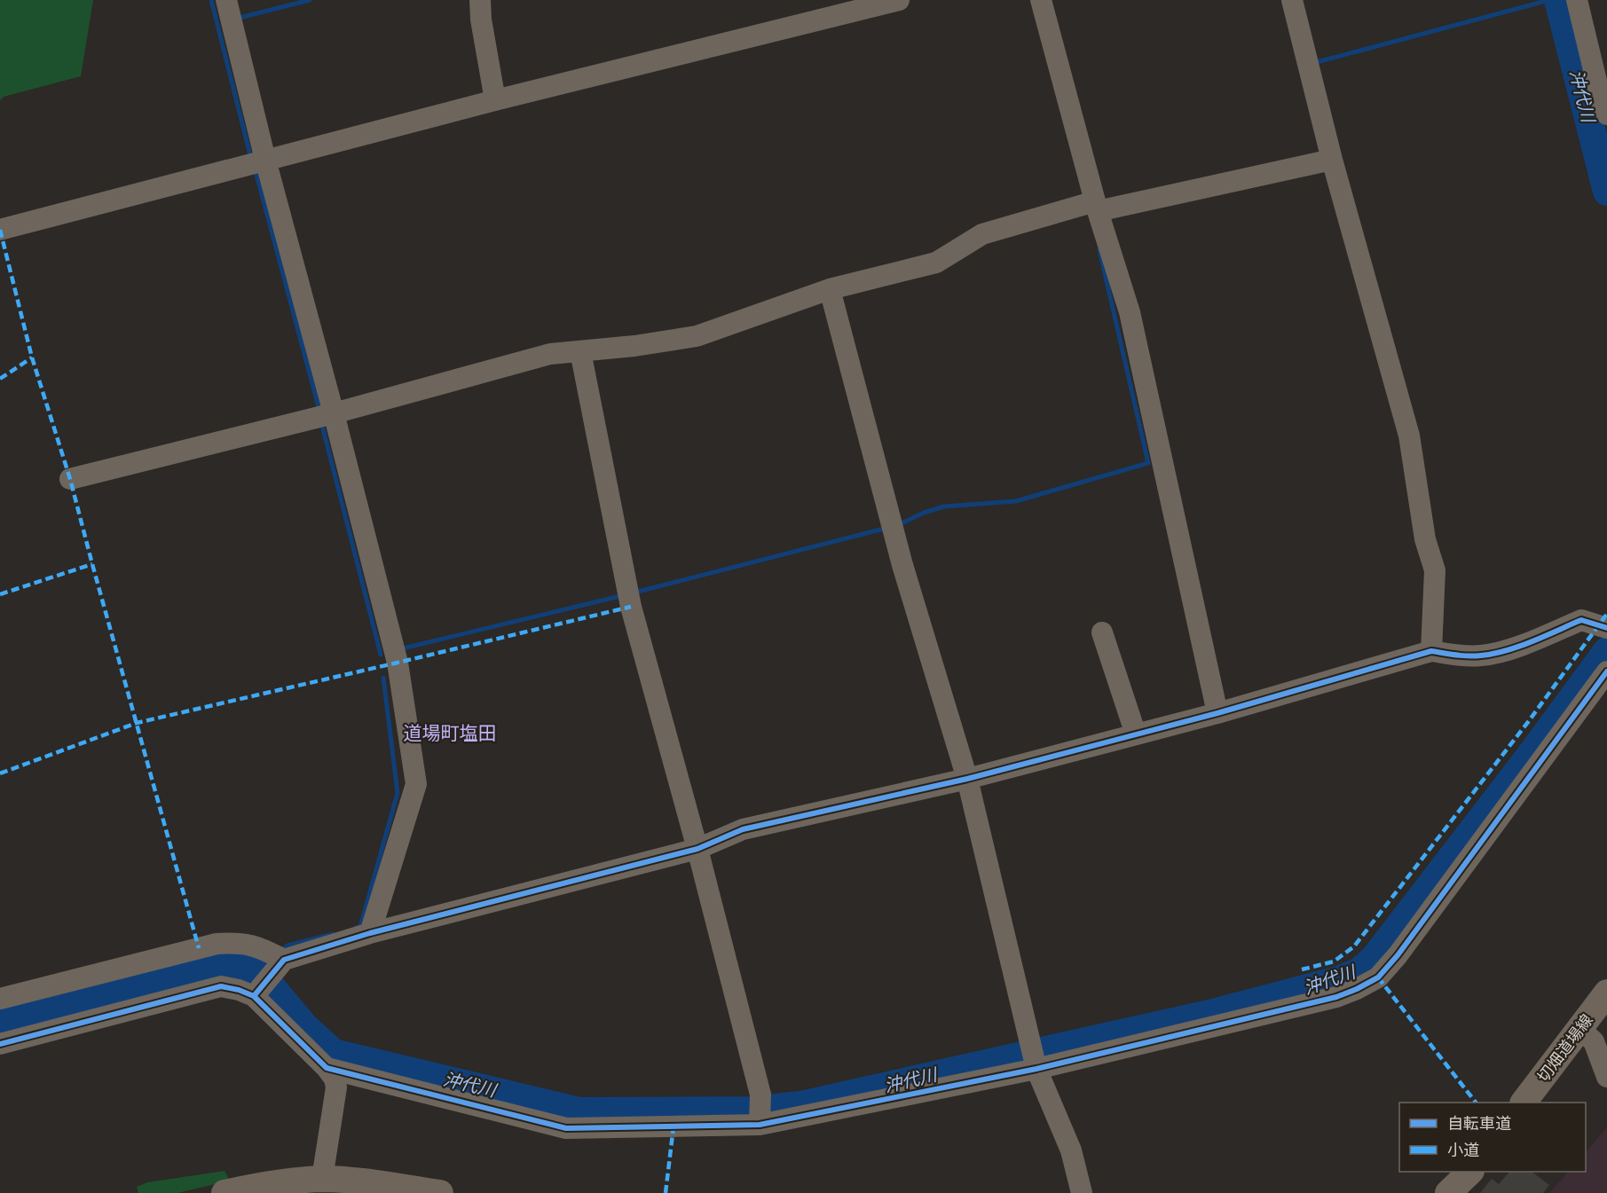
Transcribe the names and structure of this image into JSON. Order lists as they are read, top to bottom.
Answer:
{
  "streets": {
    "main road": ["切畑道場線"]
  },
  "districts": ["道場町塩田"],
  "water": ["沖代川"],
  "legend": ["自転車道", "小道"]
}
